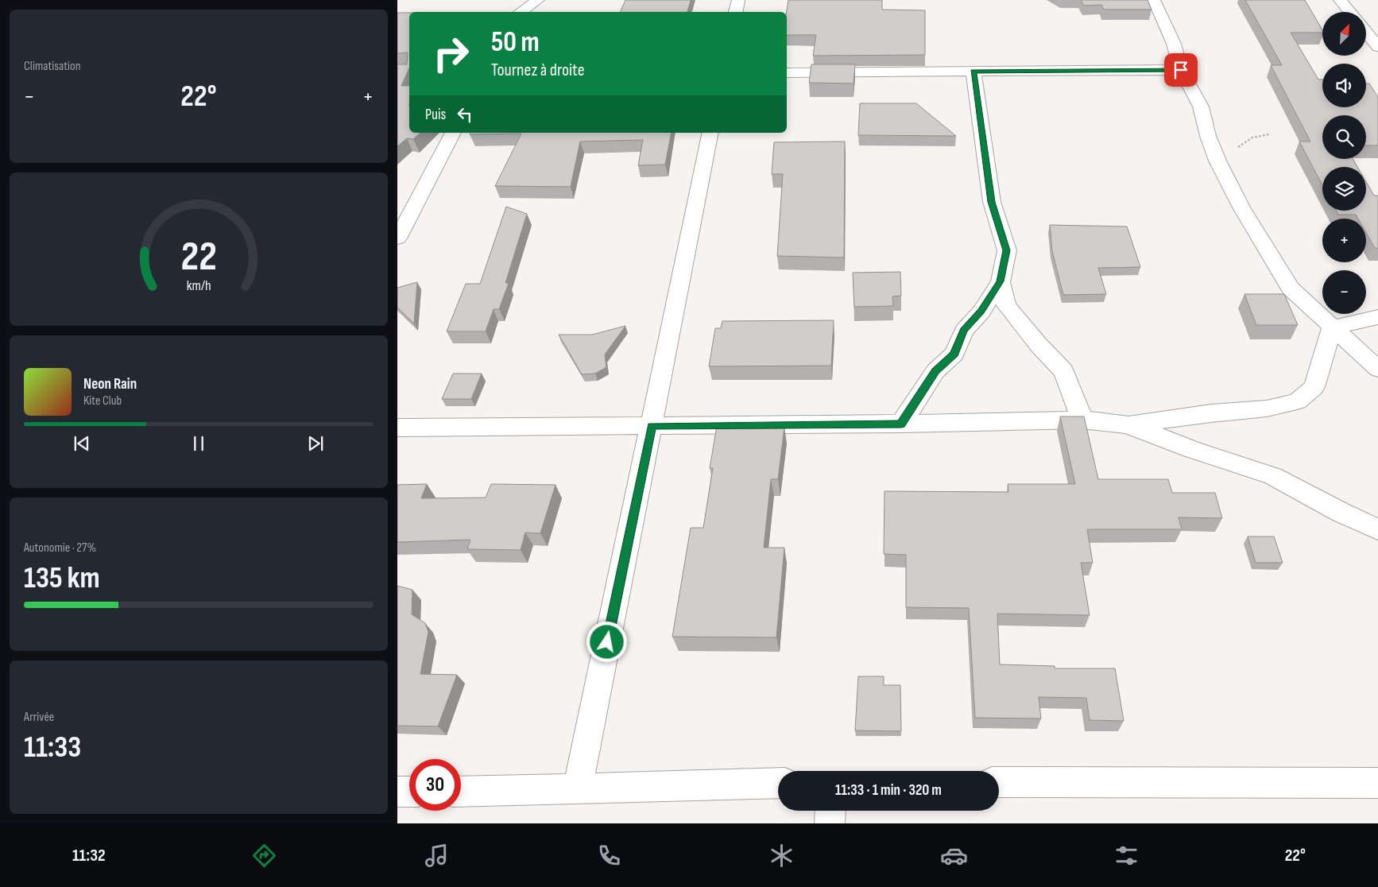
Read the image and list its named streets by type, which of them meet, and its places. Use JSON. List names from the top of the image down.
{
  "north": "top right",
  "page": {
    "tile": [
      "Climatisation",
      ["Autonomie · 27%", "135 km"],
      ["Arrivée", "11:33"]
    ],
    "map_buttons": ["+", "−"],
    "turn": ["50 m", "Tournez à droite"],
    "heat": ["−", "22°", "+"],
    "then": "Puis",
    "song": ["Neon Rain", "Kite Club"],
    "limit": "30",
    "trip": "11:33 · 1 min · 320 m",
    "tabs": ["11:32", "22°"],
    "gauge": ["22", "km/h"]
  }
}
